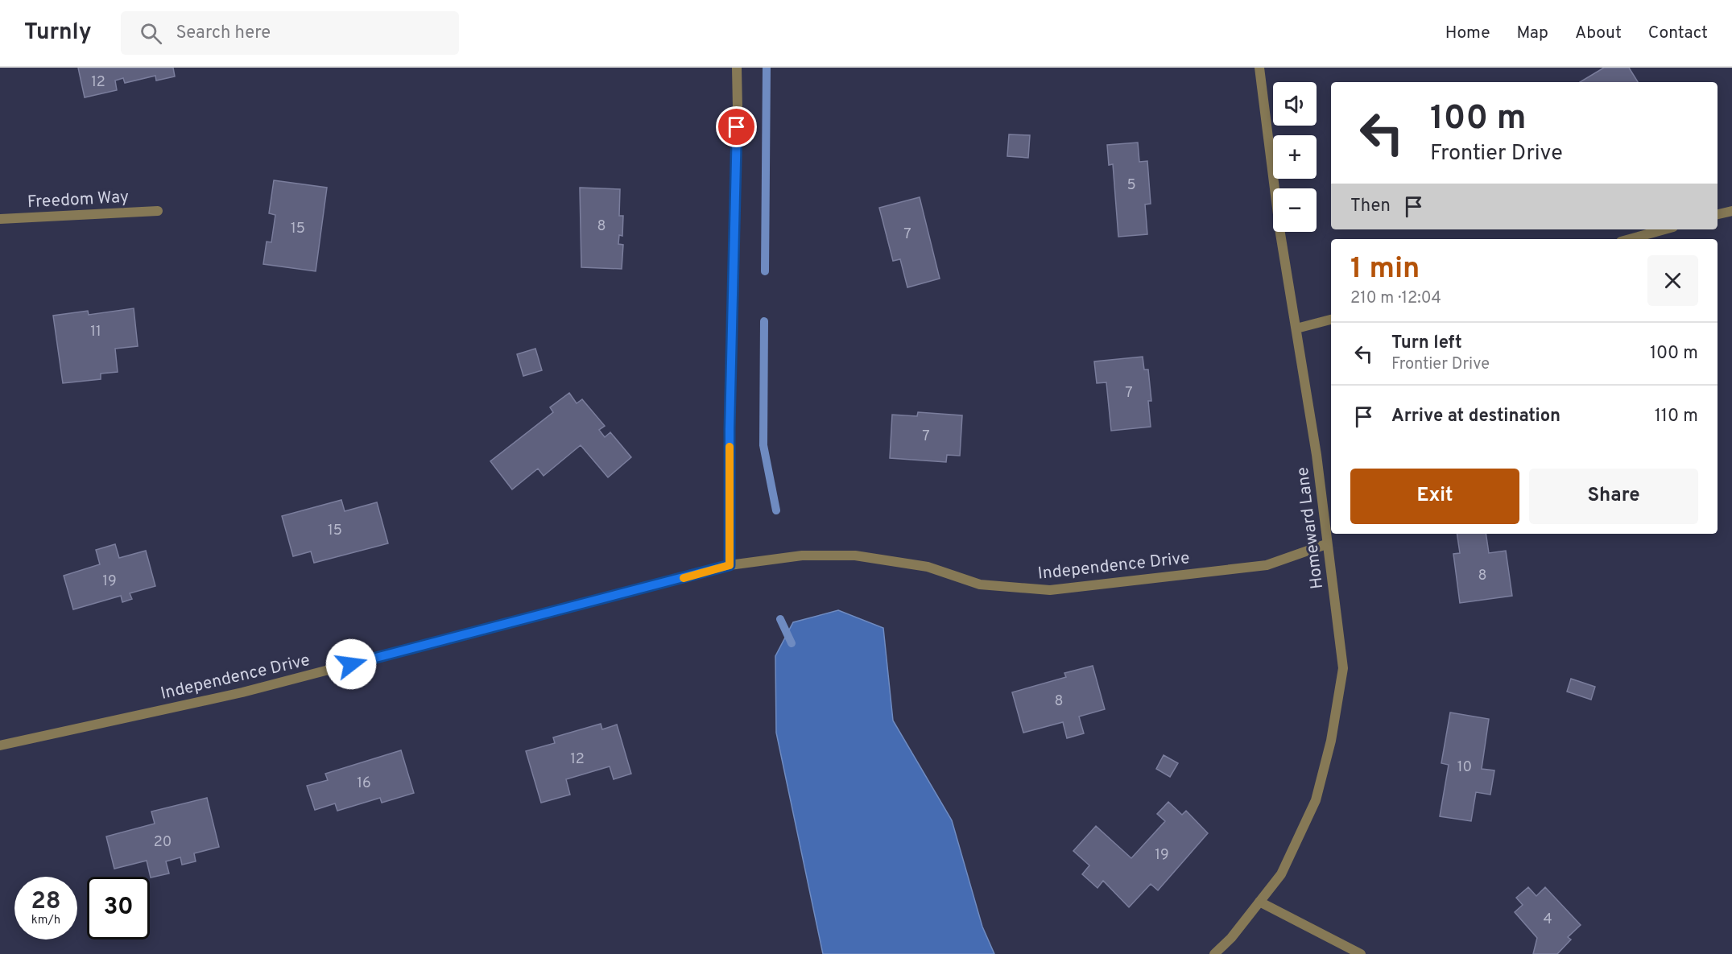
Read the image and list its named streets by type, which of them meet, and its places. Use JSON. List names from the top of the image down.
{
  "streets": {
    "street": ["Freedom Way", "Homeward Lane", "Independence Drive"]
  },
  "crossings": [
    ["Homeward Lane", "Independence Drive"]
  ],
  "house_numbers": [
    "12",
    "5",
    "8",
    "15",
    "7",
    "11",
    "7",
    "7",
    "15",
    "8",
    "19",
    "8",
    "12",
    "10",
    "16",
    "20",
    "19",
    "4"
  ],
  "page": {
    "header": "Turnly",
    "search": "Search here",
    "nav": [
      "Home",
      "Map",
      "About",
      "Contact"
    ],
    "map_buttons": ["+", "−"],
    "turn": ["100 m", "Frontier Drive"],
    "then": "Then",
    "heading": ["1 min", "210 m · 12:04"],
    "list": [
      {
        "name": "Turn left",
        "note": "Frontier Drive",
        "value": "100 m"
      },
      {
        "name": "Arrive at destination",
        "value": "110 m"
      }
    ],
    "buttons": ["Exit", "Share"],
    "speed": "28 km/h",
    "limit": "30"
  }
}
